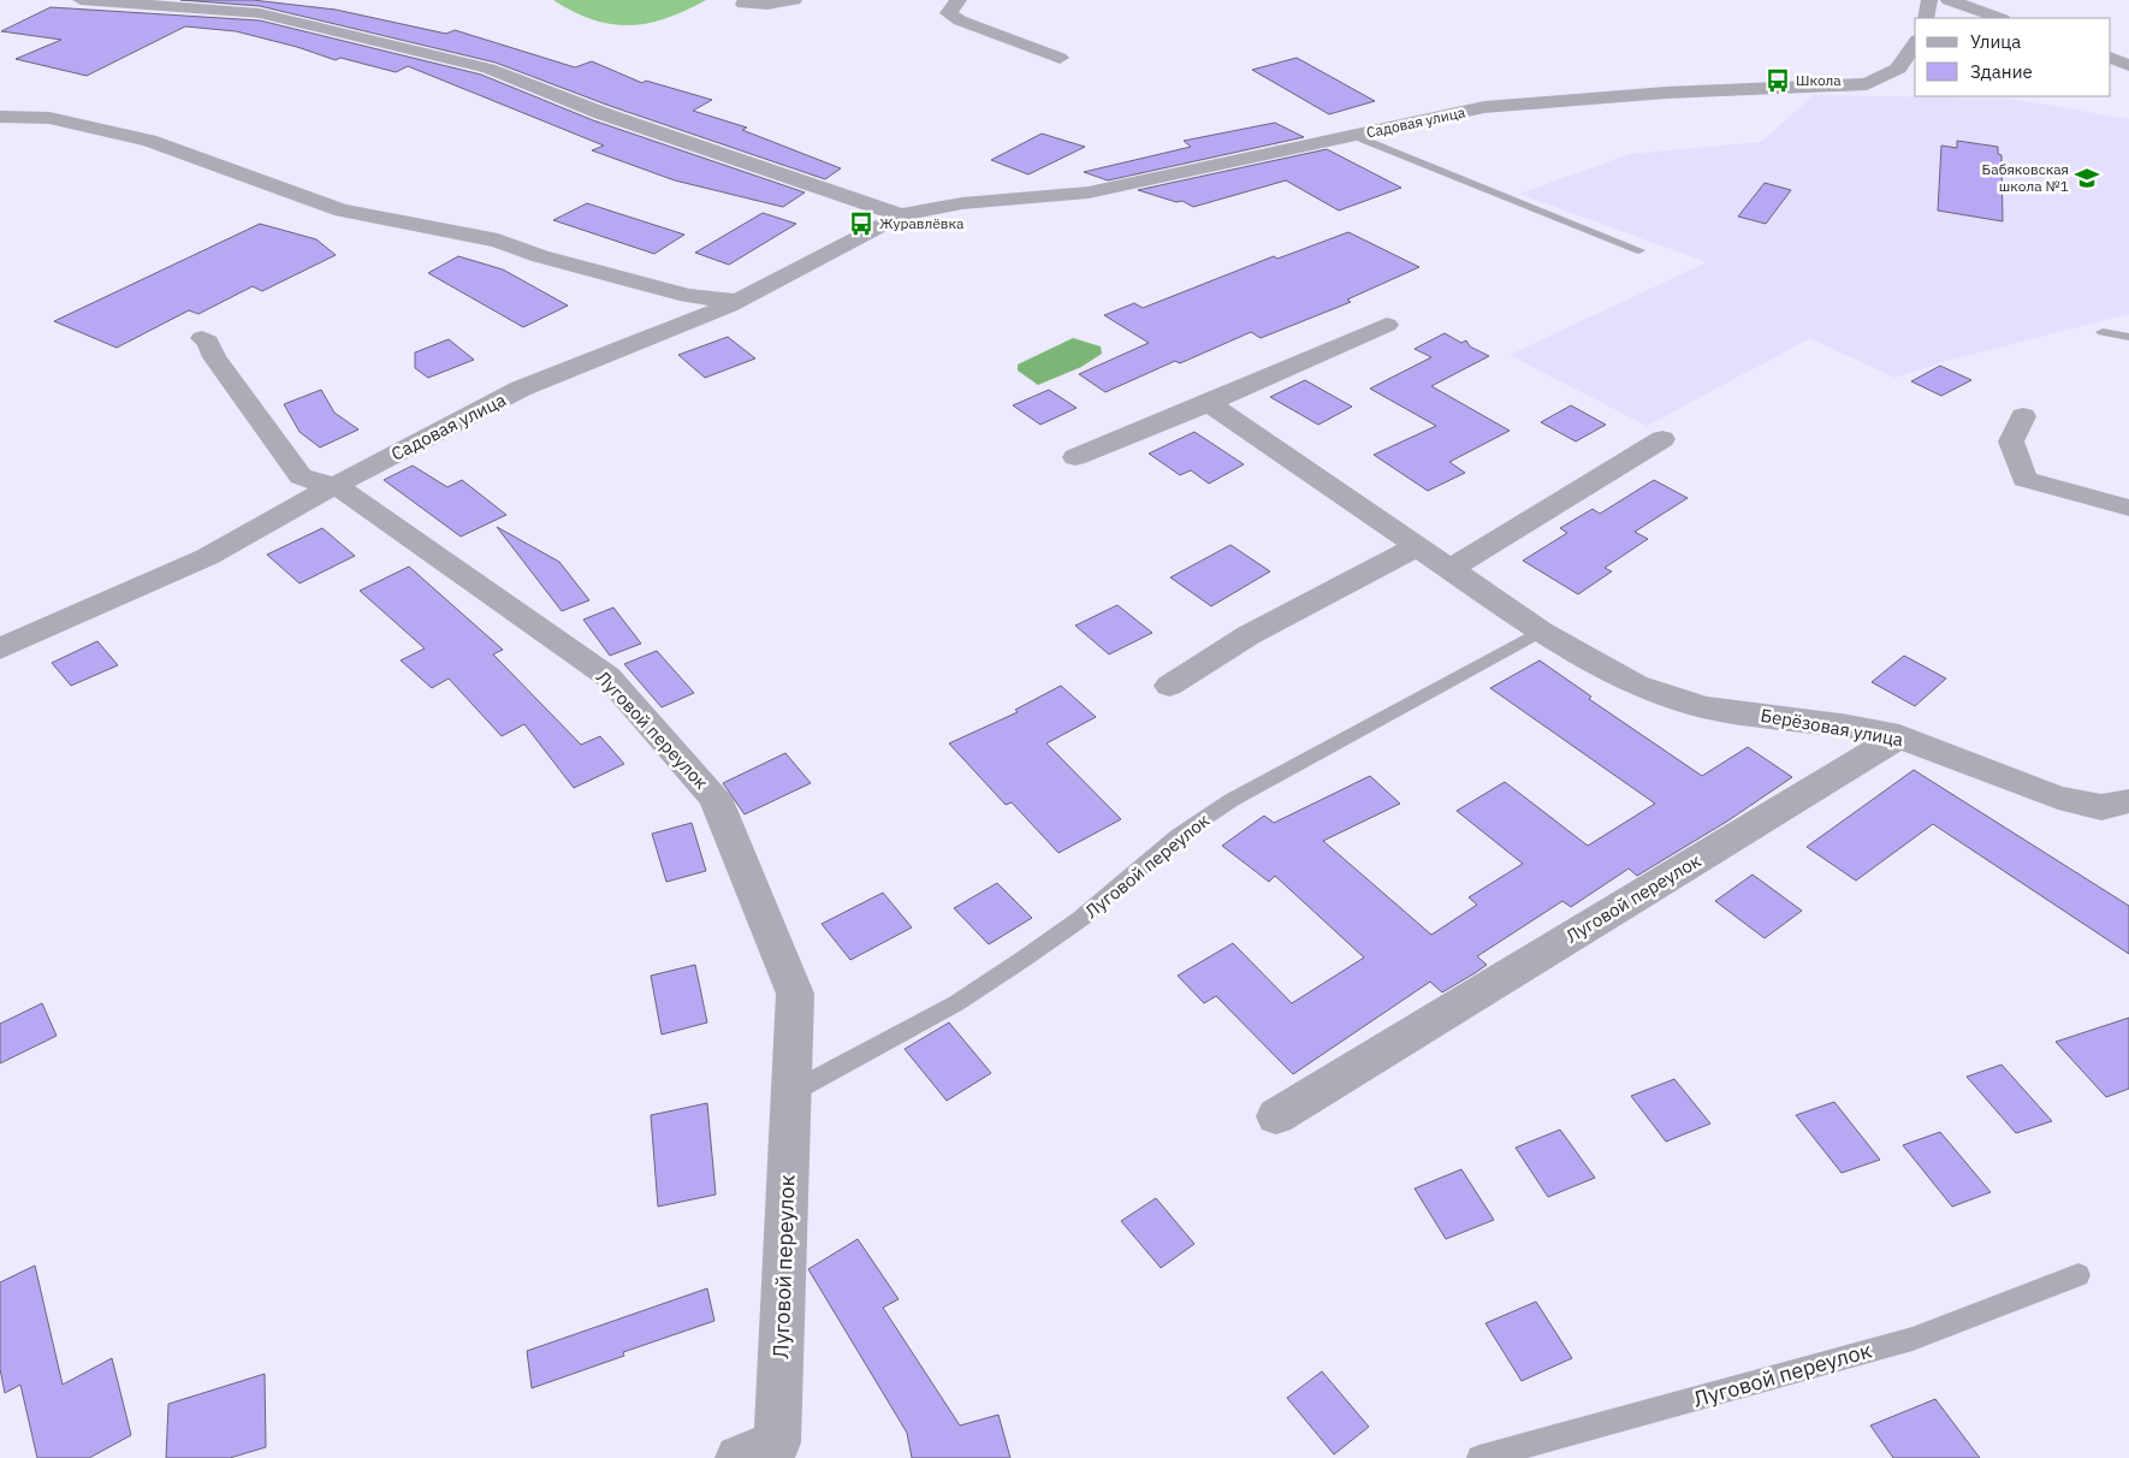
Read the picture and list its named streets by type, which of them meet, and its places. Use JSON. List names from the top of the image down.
{
  "streets": {
    "street": ["Садовая улица", "Берёзовая улица", "Луговой переулок"]
  },
  "crossings": [
    ["Садовая улица", "Луговой переулок"],
    ["Берёзовая улица", "Луговой переулок"]
  ],
  "places": {
    "bus stop": ["Школа", "Журавлёвка"],
    "school or university": ["Бабяковская школа №1"]
  },
  "legend": ["Улица", "Здание"]
}
